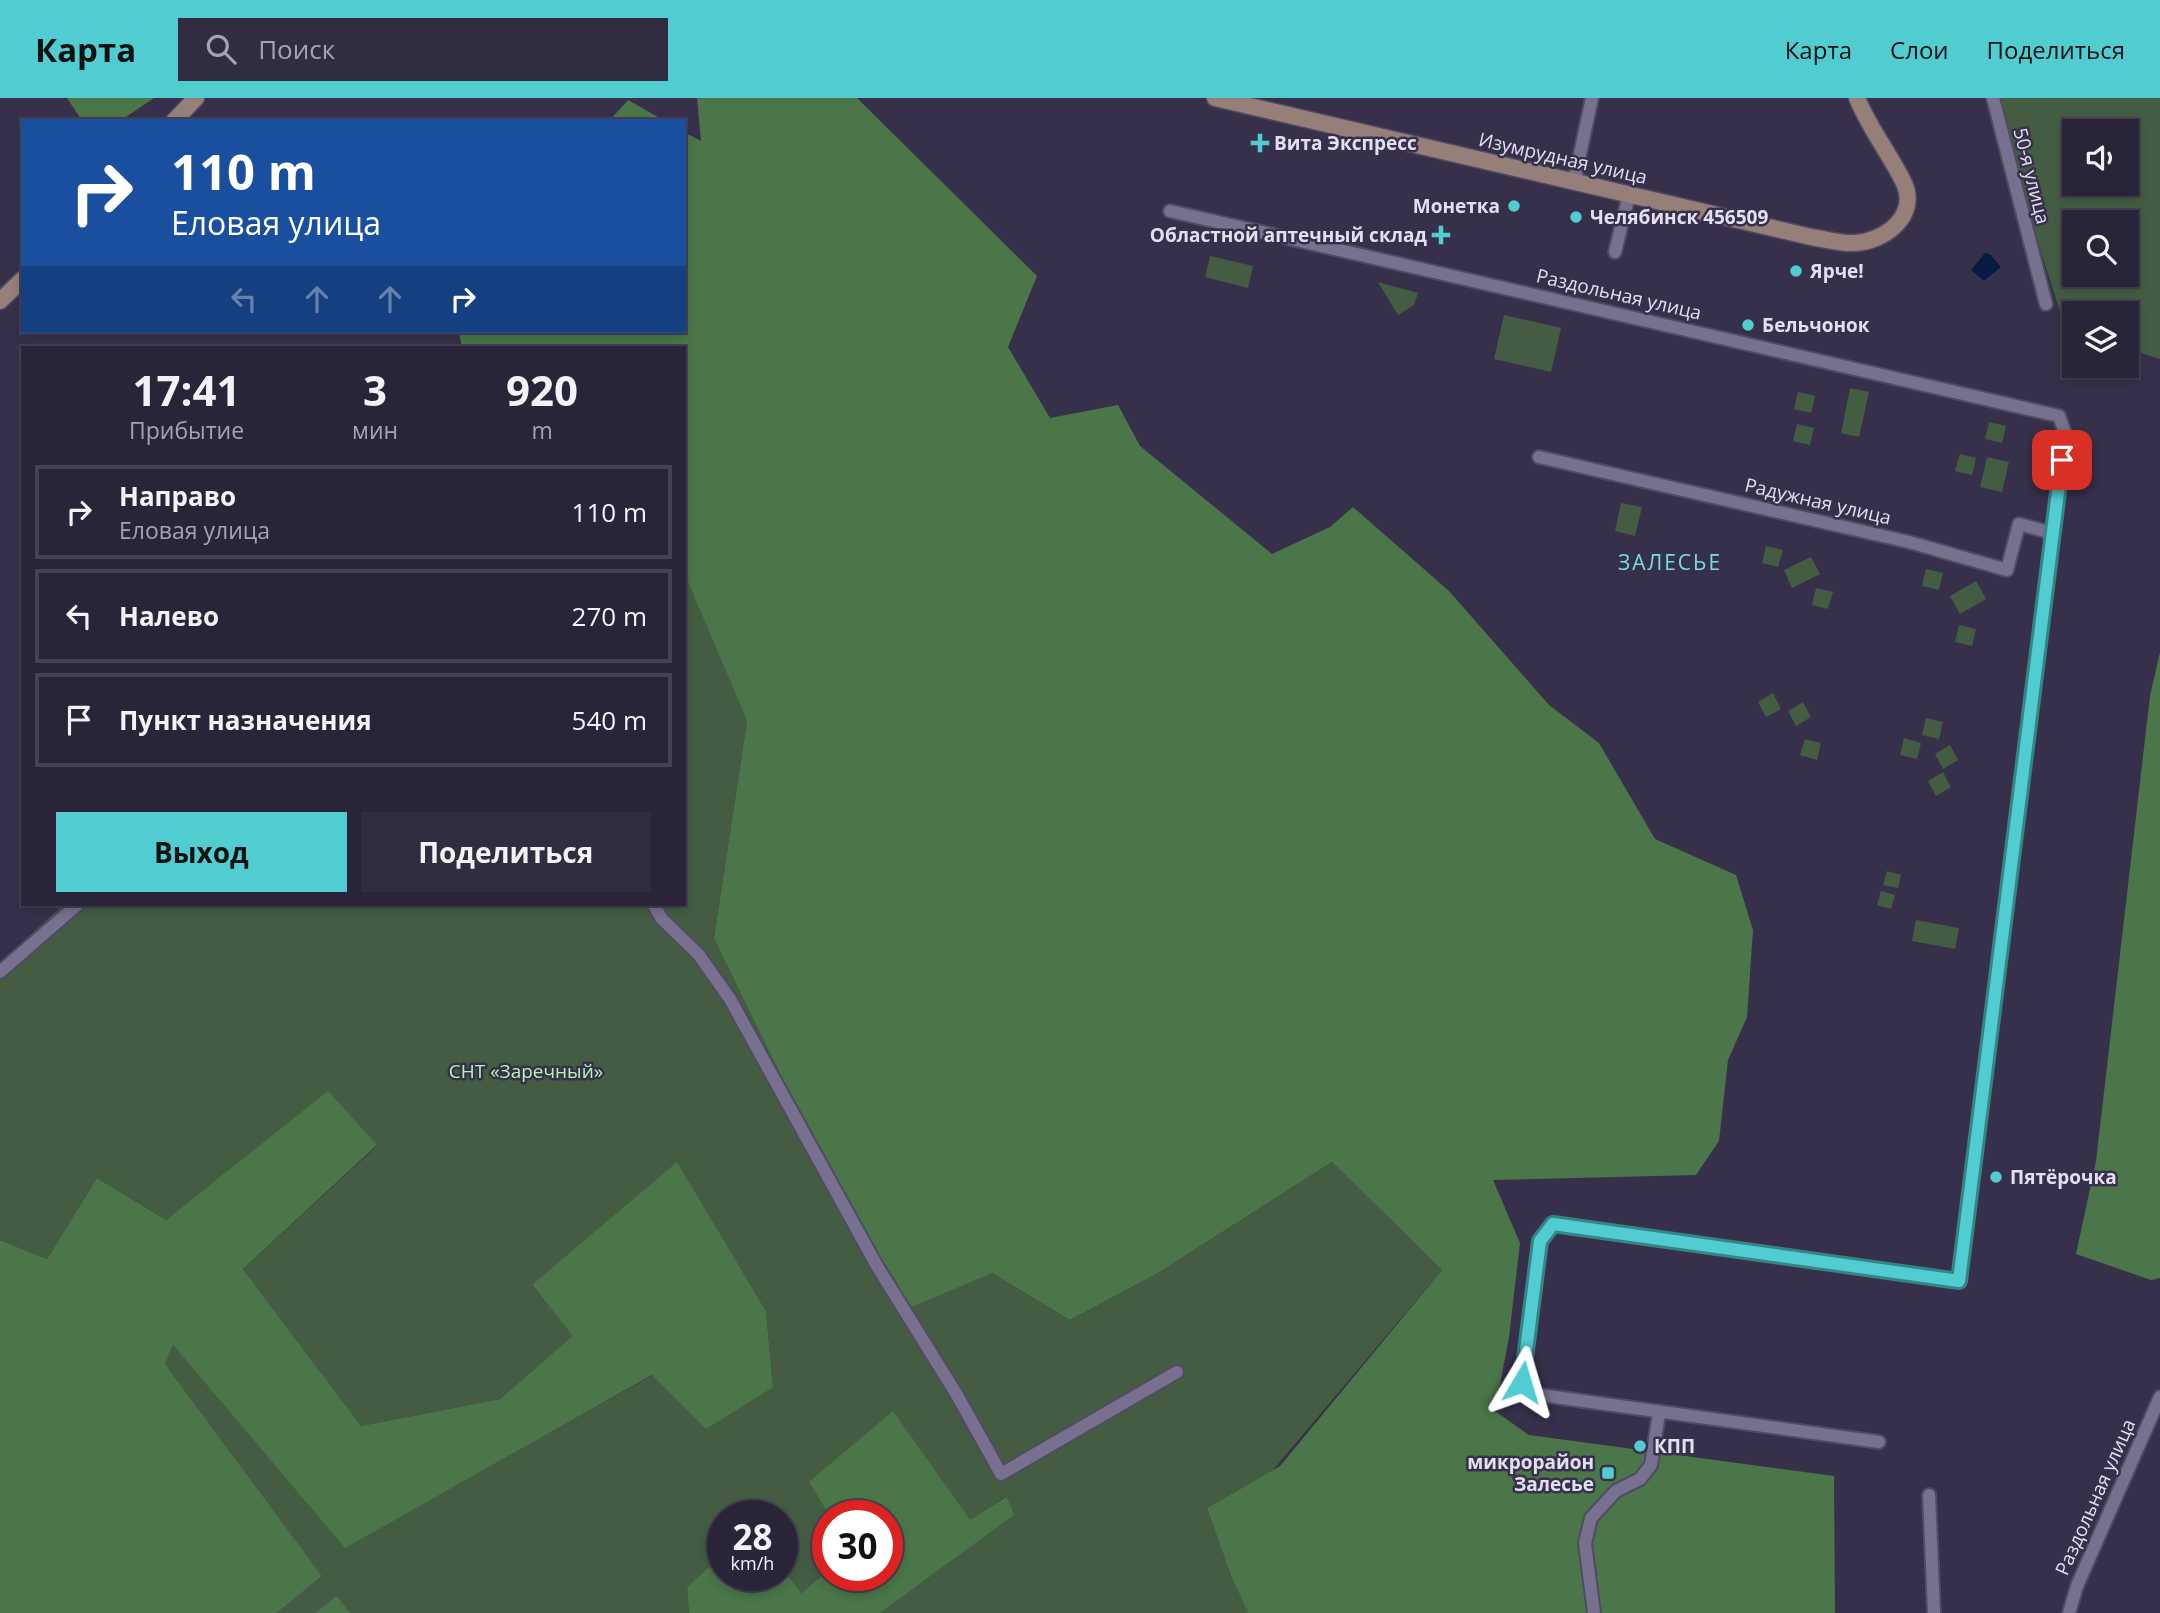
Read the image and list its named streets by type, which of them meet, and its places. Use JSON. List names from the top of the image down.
{
  "streets": {
    "street": [
      "Изумрудная улица",
      "50-я улица",
      "Раздольная улица",
      "Радужная улица"
    ]
  },
  "crossings": [
    ["Раздольная улица", "Радужная улица"]
  ],
  "districts": ["ЗАЛЕСЬЕ"],
  "parks": ["СНТ «Заречный»"],
  "places": {
    "health": ["Вита Экспресс", "Областной аптечный склад"],
    "other": [
      "Монетка",
      "Челябинск 456509",
      "Ярче!",
      "Бельчонок",
      "Пятёрочка",
      "КПП"
    ],
    "transit": ["микрорайон Залесье"]
  },
  "page": {
    "header": "Карта",
    "search": "Поиск",
    "nav": ["Карта", "Слои", "Поделиться"],
    "turn": ["110 m", "Еловая улица"],
    "eta": [
      "17:41",
      "Прибытие",
      "3",
      "мин",
      "920",
      "m"
    ],
    "list": [
      {
        "name": "Направо",
        "note": "Еловая улица",
        "value": "110 m"
      },
      {
        "name": "Налево",
        "value": "270 m"
      },
      {
        "name": "Пункт назначения",
        "value": "540 m"
      }
    ],
    "buttons": ["Выход", "Поделиться"],
    "speed": "28 km/h",
    "limit": "30"
  }
}
